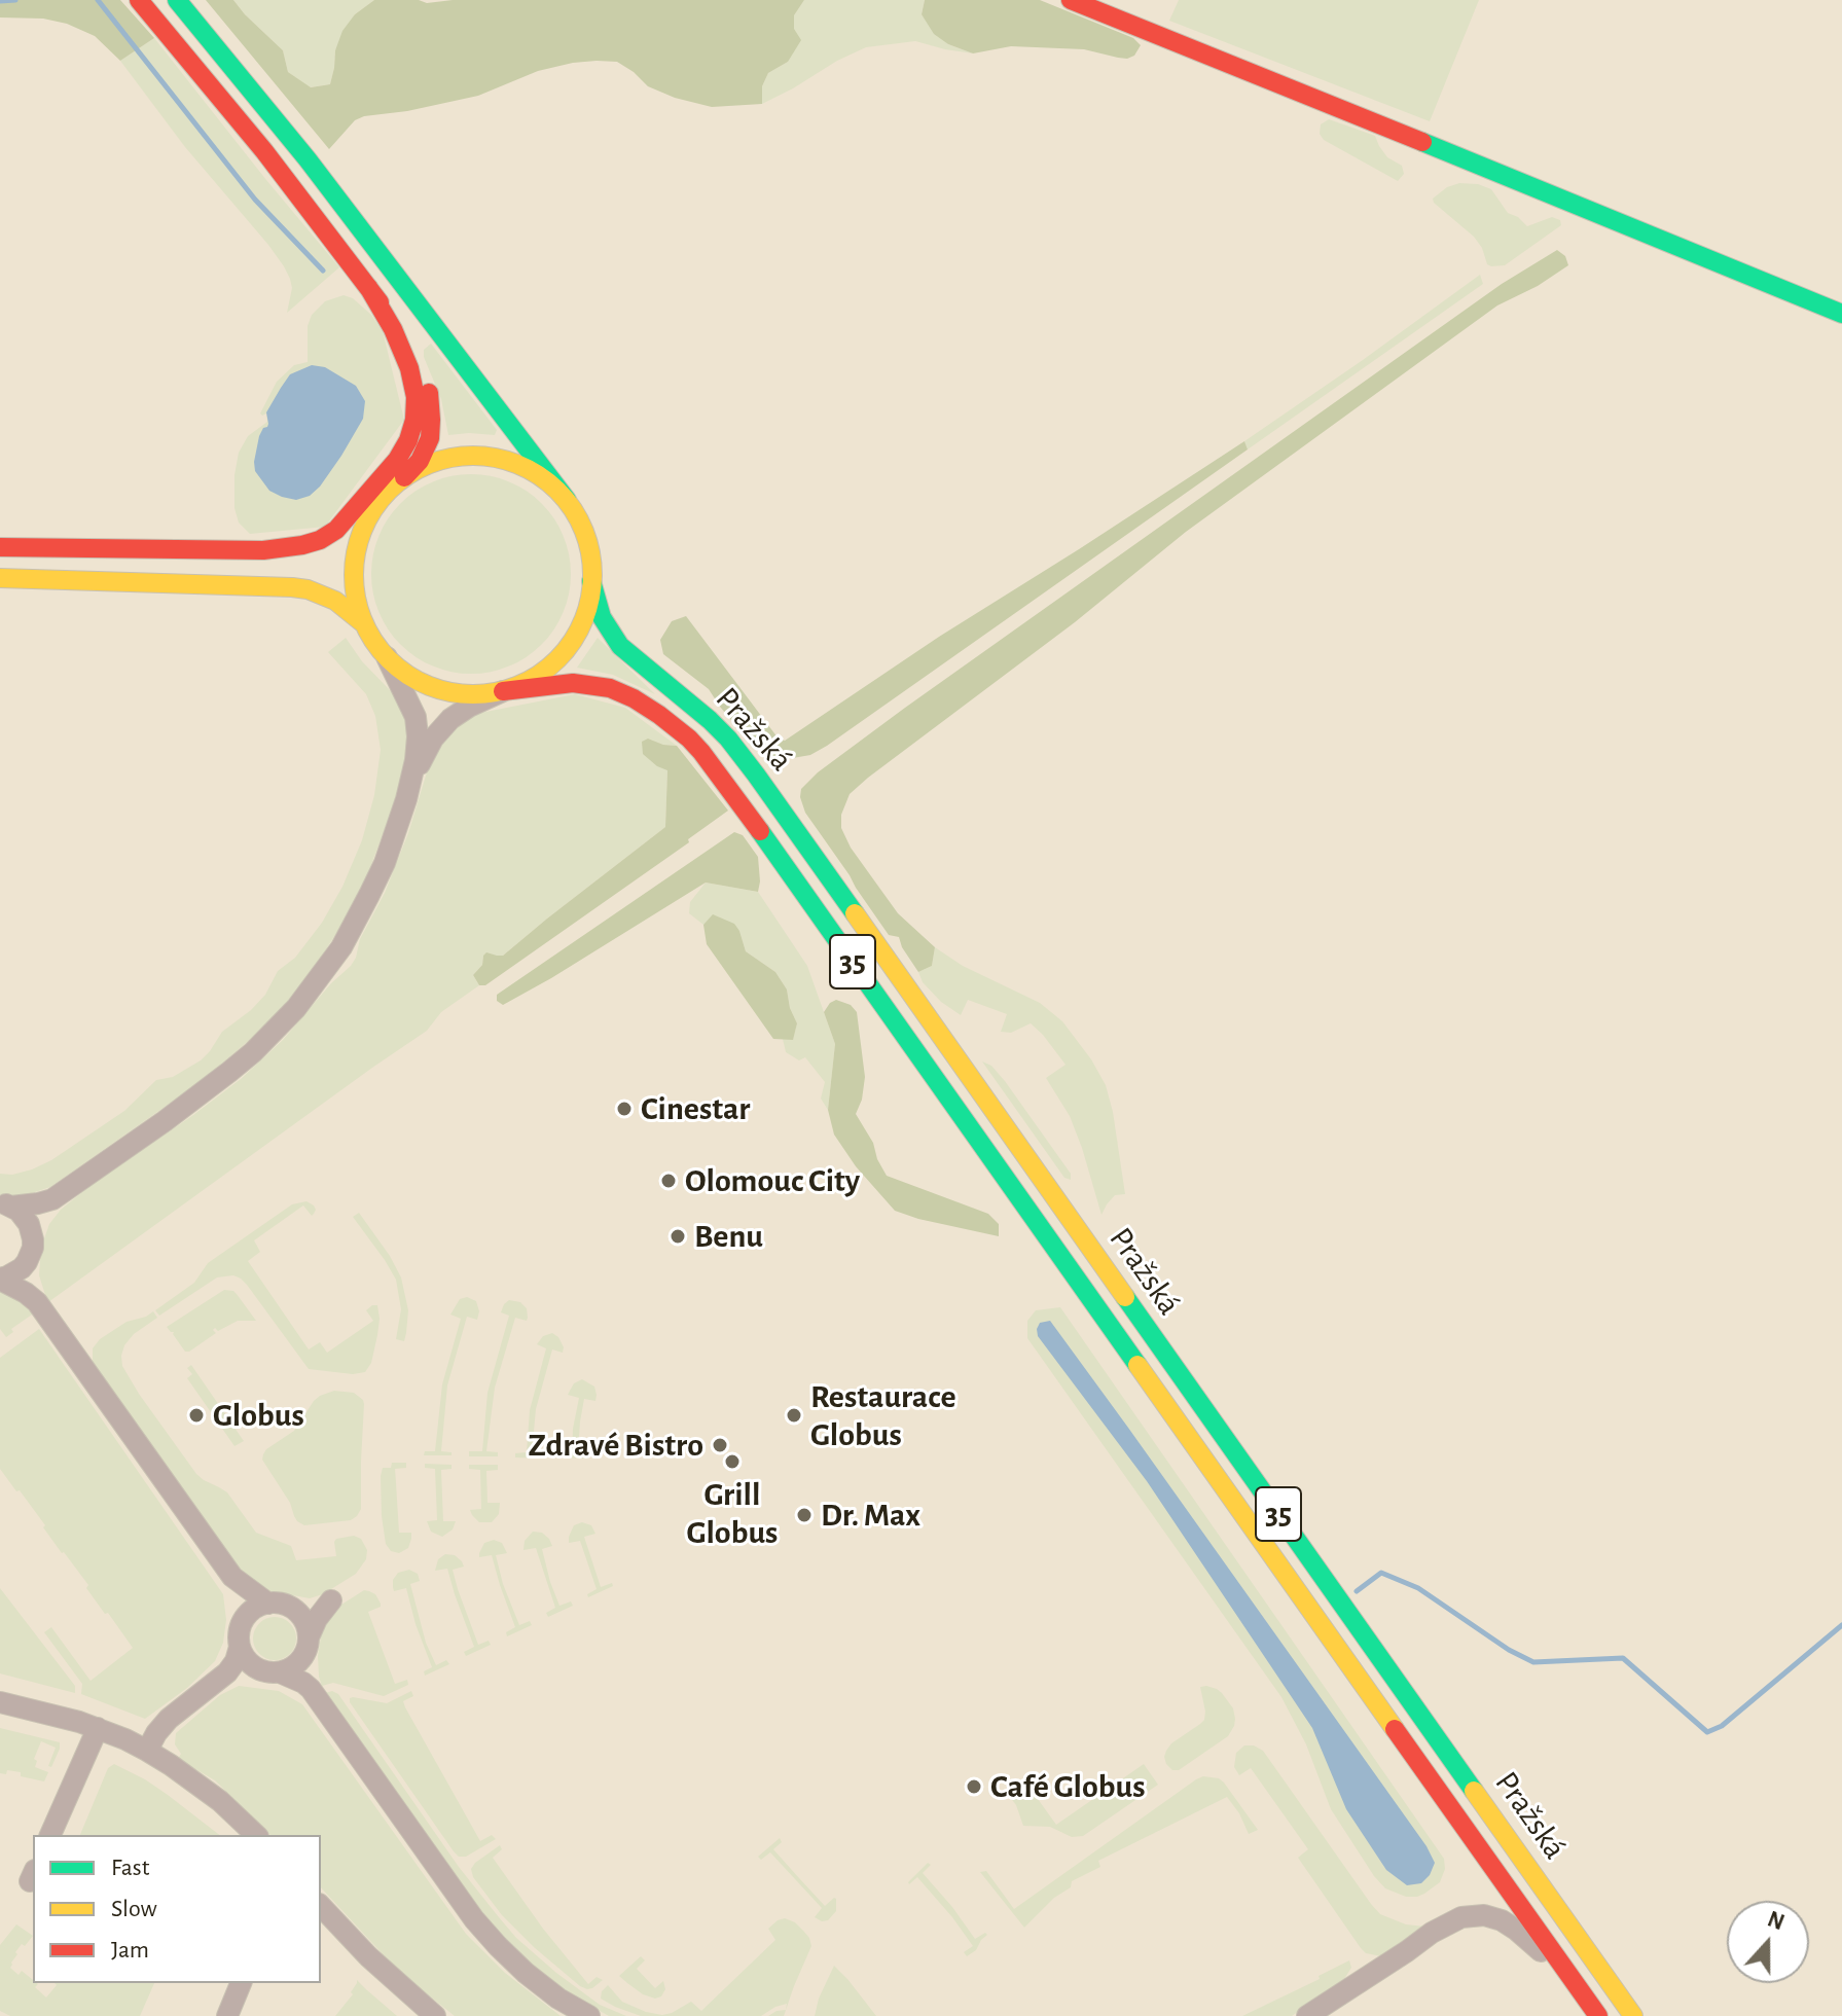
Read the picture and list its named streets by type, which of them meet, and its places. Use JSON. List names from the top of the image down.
{
  "streets": {
    "main road": ["Pražská", "35"]
  },
  "places": [
    "Cinestar",
    "Olomouc City",
    "Benu",
    "Globus",
    "Restaurace Globus",
    "Zdravé Bistro",
    "Grill Globus",
    "Dr. Max",
    "Café Globus"
  ],
  "legend": ["Fast", "Slow", "Jam"],
  "north": "top"
}
